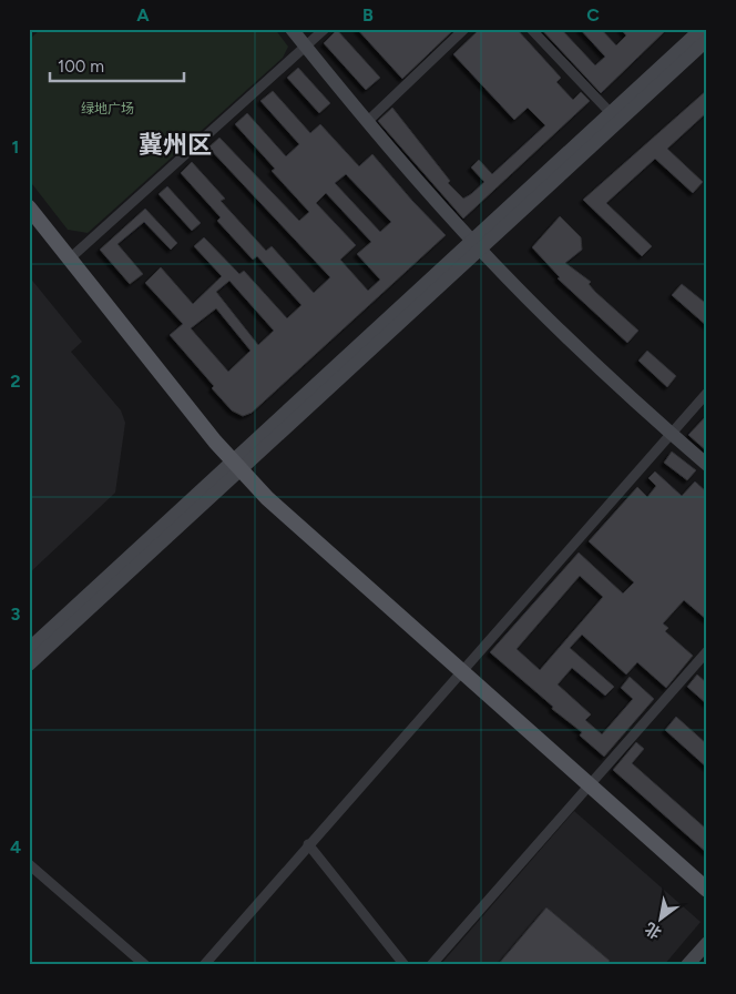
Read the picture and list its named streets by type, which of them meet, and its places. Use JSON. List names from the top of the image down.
{
  "districts": ["冀州区"],
  "parks": ["绿地广场"],
  "scale_bar": "100 m",
  "north": "bottom left",
  "grid": {
    "columns": ["A", "B", "C"],
    "rows": [
      "1",
      "2",
      "3",
      "4"
    ]
  }
}
